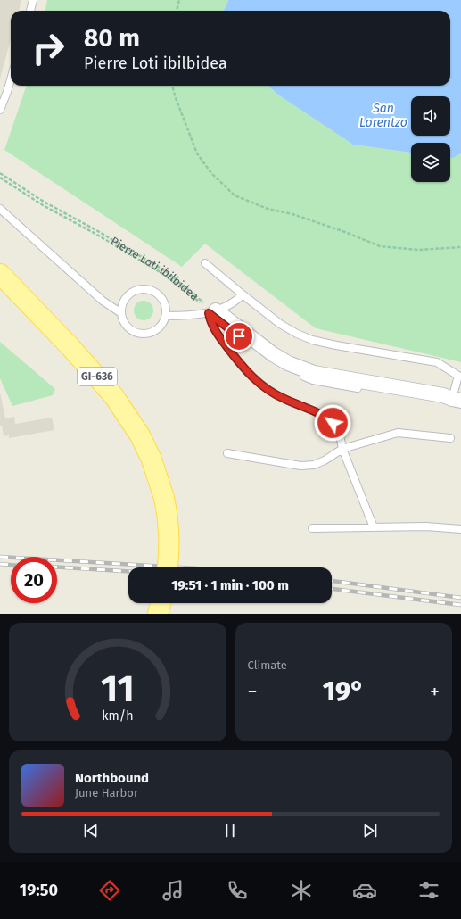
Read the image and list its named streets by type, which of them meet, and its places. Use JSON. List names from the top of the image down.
{
  "streets": {
    "main road": ["GI-636"],
    "path": ["Pierre Loti ibilbidea"]
  },
  "water": ["San Lorentzo"],
  "page": {
    "turn": ["80 m", "Pierre Loti ibilbidea"],
    "limit": "20",
    "trip": "19:51 · 1 min · 100 m",
    "tile": "Climate",
    "heat": ["−", "19°", "+"],
    "song": ["Northbound", "June Harbor"],
    "tabs": "19:50",
    "gauge": ["11", "km/h"]
  }
}
